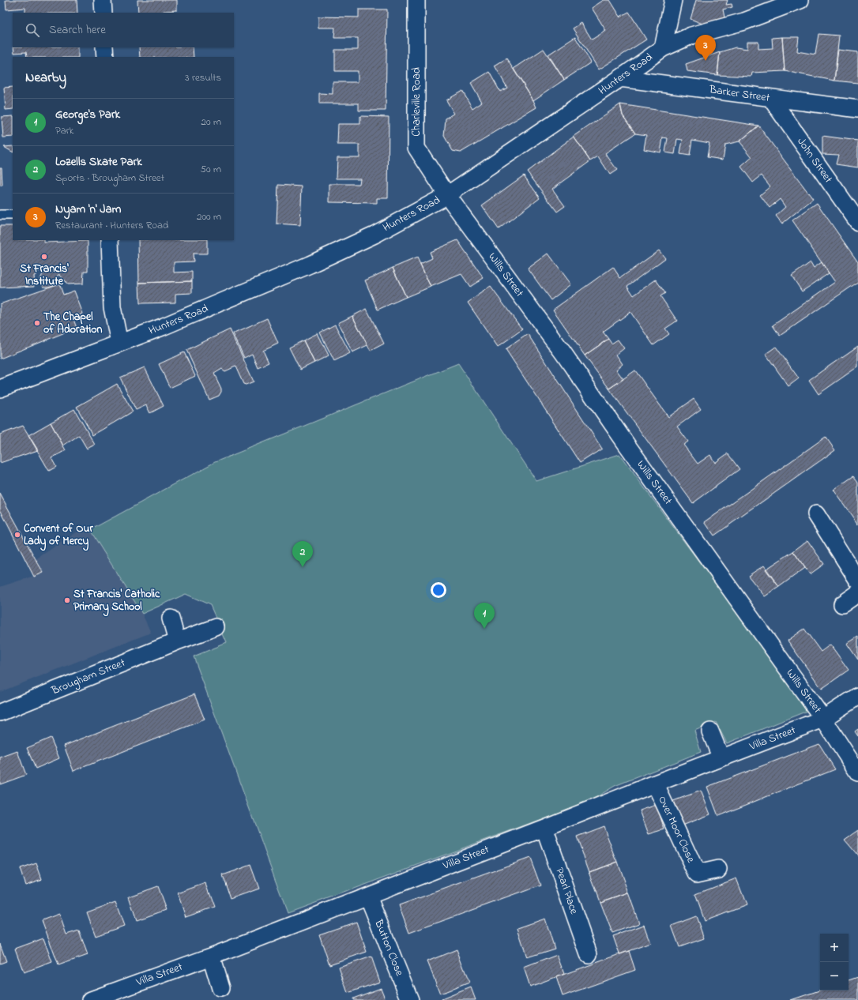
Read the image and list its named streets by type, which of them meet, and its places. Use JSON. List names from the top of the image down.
{
  "streets": {
    "street": [
      "Hunters Road",
      "Barker Street",
      "Charleville Road",
      "John Street",
      "Wills Street",
      "Brougham Street",
      "Villa Street",
      "Over Moor Close",
      "Pearl Place",
      "Button Close"
    ]
  },
  "crossings": [
    ["Hunters Road", "Barker Street"],
    ["Hunters Road", "Charleville Road"],
    ["Hunters Road", "Wills Street"],
    ["Barker Street", "John Street"],
    ["Charleville Road", "Wills Street"],
    ["Wills Street", "Villa Street"],
    ["Villa Street", "Over Moor Close"],
    ["Villa Street", "Pearl Place"],
    ["Villa Street", "Button Close"]
  ],
  "places": [
    "St Francis' Institute",
    "The Chapel of Adoration",
    "Convent of Our Lady of Mercy",
    "St Francis' Catholic Primary School"
  ],
  "page": {
    "search": "Search here",
    "pins": ["3", "2", "1"],
    "heading": ["Nearby", "3 results"],
    "list": [
      {
        "mark": "1",
        "name": "George's Park",
        "note": "Park",
        "value": "20 m"
      },
      {
        "mark": "2",
        "name": "Lozells Skate Park",
        "note": "Sports · Brougham Street",
        "value": "50 m"
      },
      {
        "mark": "3",
        "name": "Nyam 'n' Jam",
        "note": "Restaurant · Hunters Road",
        "value": "200 m"
      }
    ],
    "map_buttons": ["+", "−"]
  }
}
